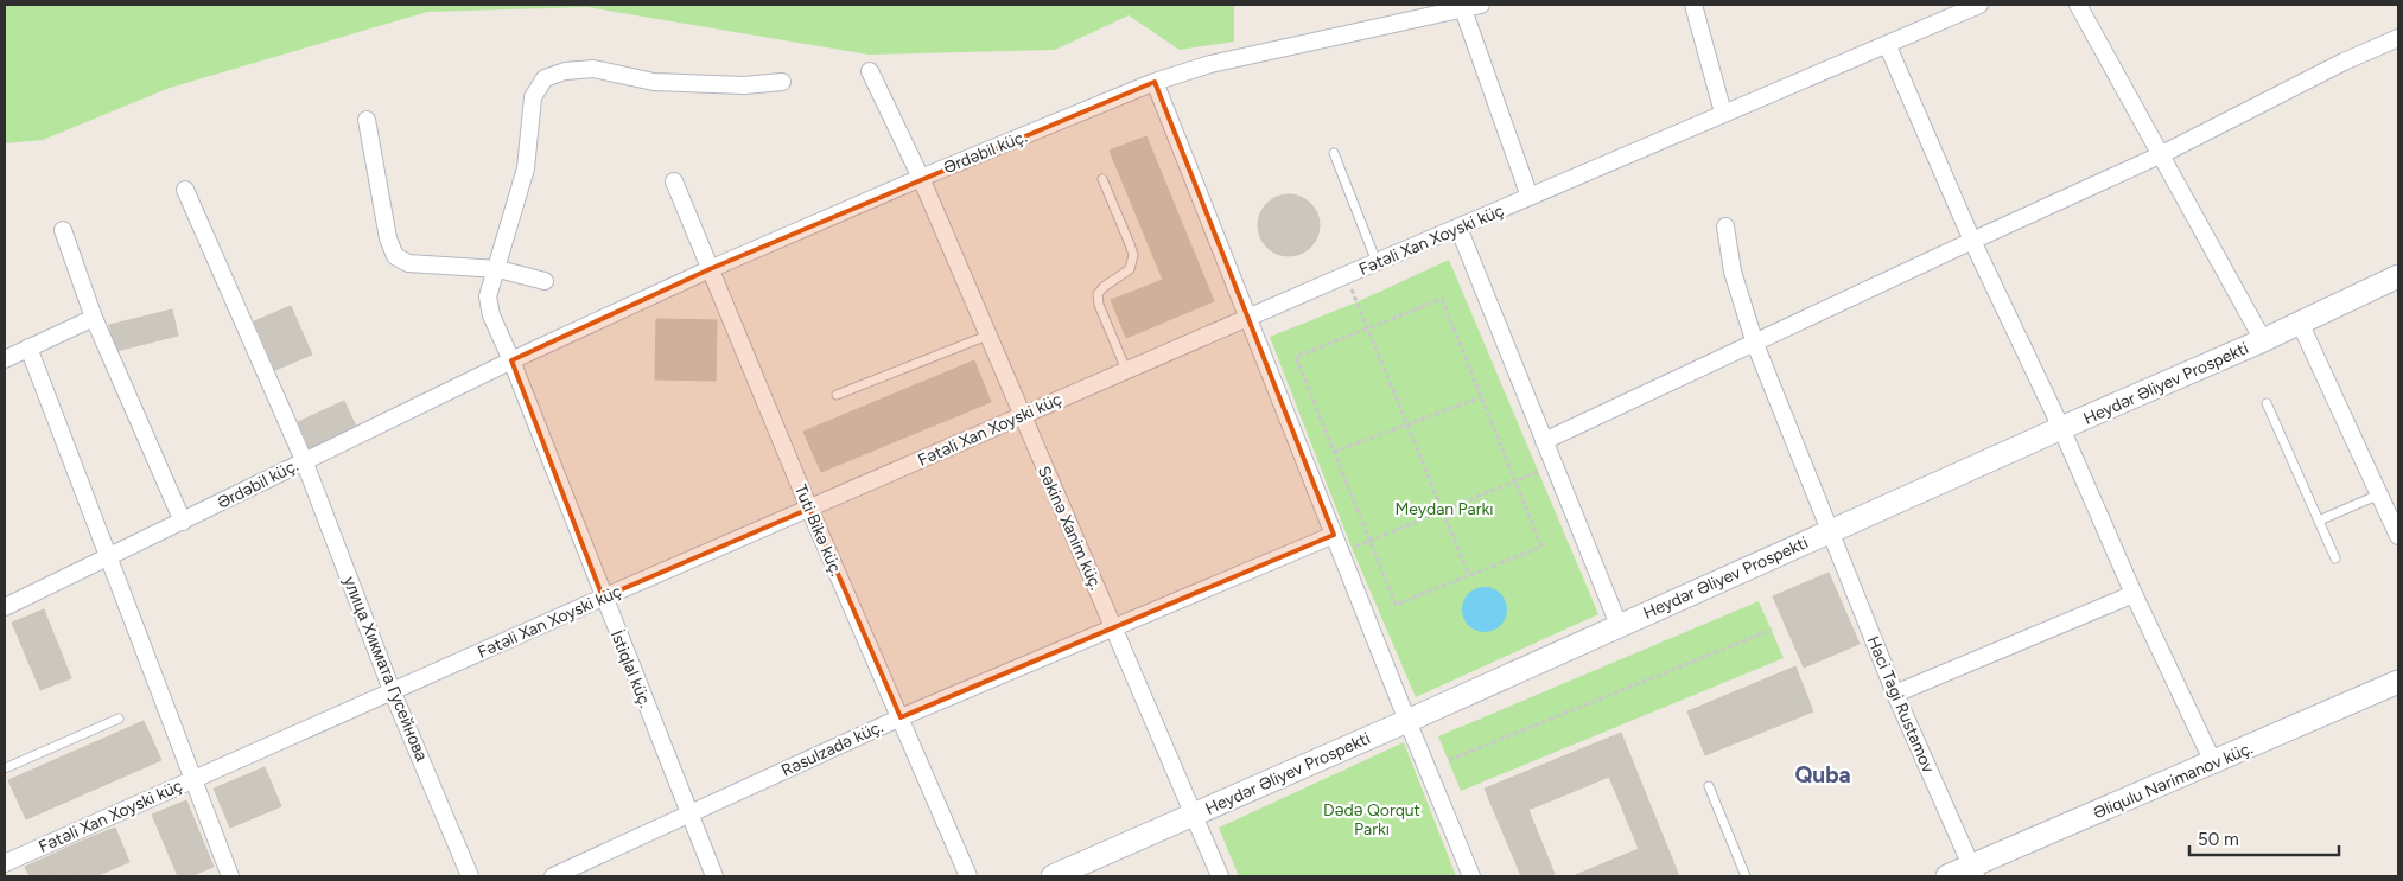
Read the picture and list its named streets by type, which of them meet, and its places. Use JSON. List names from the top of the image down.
{
  "streets": {
    "street": [
      "Ərdəbil küç.",
      "Fətəli Xan Xoyski küç",
      "Heydər Əliyev Prospekti",
      "Səkinə Xanim küç.",
      "Tuti Bikə küç.",
      "улица Хикмата Гусейнова",
      "İstiqlal küç.",
      "Haci Tagi Rustamov",
      "Rəsulzadə küç.",
      "Əliqulu Nərimanov küç."
    ]
  },
  "crossings": [
    ["Ərdəbil küç.", "Səkinə Xanim küç."],
    ["Ərdəbil küç.", "Tuti Bikə küç."],
    ["Ərdəbil küç.", "улица Хикмата Гусейнова"],
    ["Ərdəbil küç.", "İstiqlal küç."],
    ["Fətəli Xan Xoyski küç", "Səkinə Xanim küç."],
    ["Fətəli Xan Xoyski küç", "Tuti Bikə küç."],
    ["Fətəli Xan Xoyski küç", "улица Хикмата Гусейнова"],
    ["Fətəli Xan Xoyski küç", "İstiqlal küç."],
    ["Heydər Əliyev Prospekti", "Səkinə Xanim küç."],
    ["Heydər Əliyev Prospekti", "Haci Tagi Rustamov"],
    ["Səkinə Xanim küç.", "Rəsulzadə küç."],
    ["Tuti Bikə küç.", "Rəsulzadə küç."],
    ["İstiqlal küç.", "Rəsulzadə küç."],
    ["Haci Tagi Rustamov", "Əliqulu Nərimanov küç."]
  ],
  "districts": ["Quba"],
  "parks": ["Meydan Parkı", "Dədə Qorqut Parkı"],
  "scale_bar": "50 m"
}
